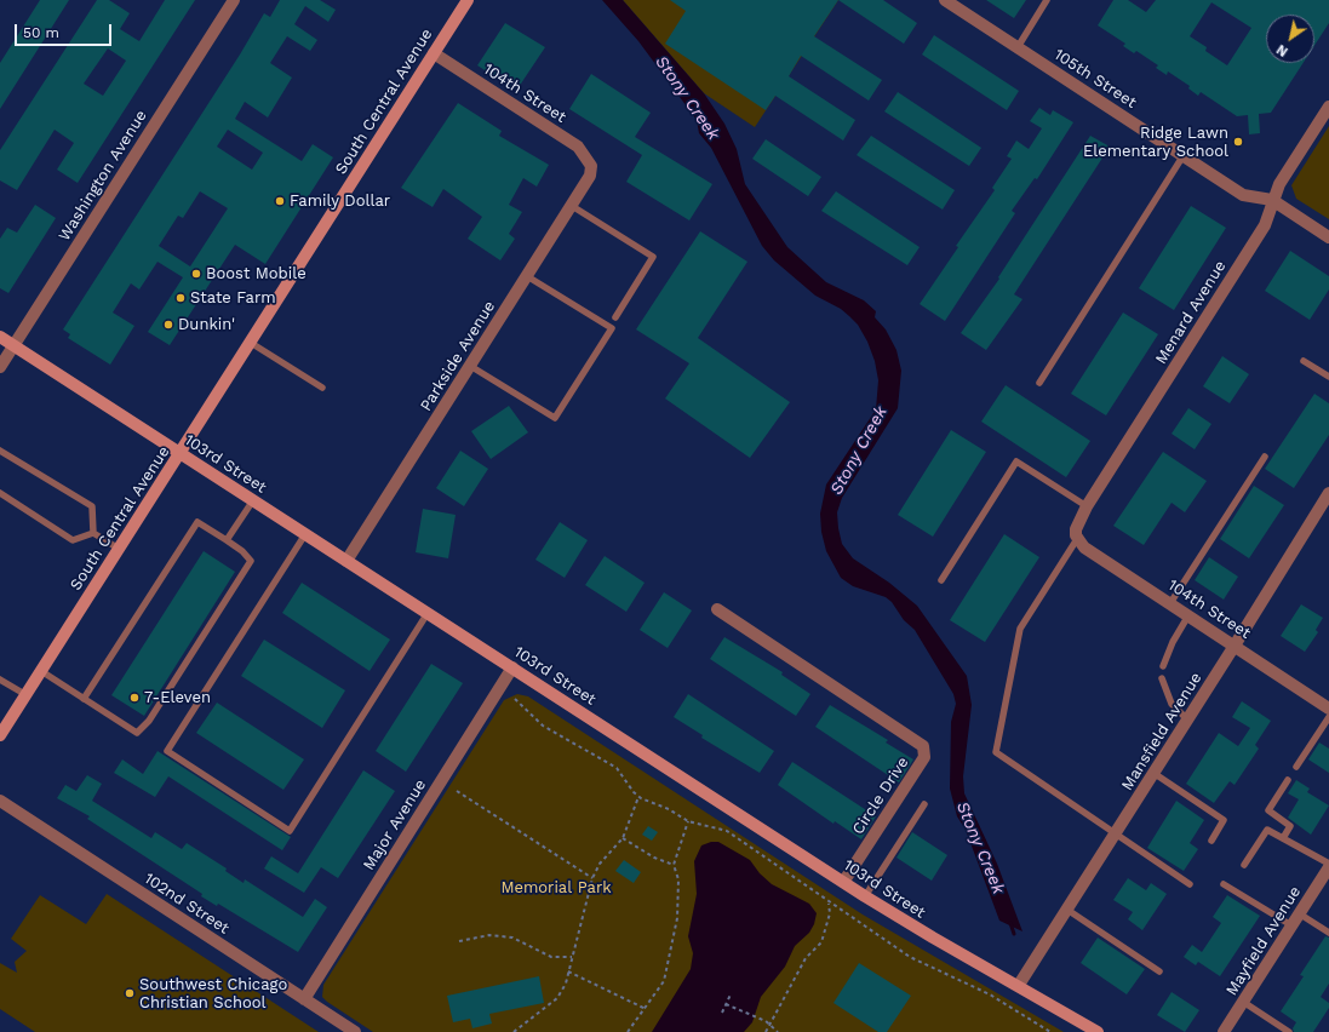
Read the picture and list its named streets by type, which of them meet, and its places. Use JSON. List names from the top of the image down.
{
  "streets": {
    "street": [
      "105th Street",
      "104th Street",
      "South Central Avenue",
      "Washington Avenue",
      "Menard Avenue",
      "Parkside Avenue",
      "103rd Street",
      "Mansfield Avenue",
      "Circle Drive",
      "Major Avenue",
      "102nd Street",
      "Mayfield Avenue"
    ]
  },
  "crossings": [
    ["105th Street", "Menard Avenue"],
    ["104th Street", "South Central Avenue"],
    ["104th Street", "Menard Avenue"],
    ["104th Street", "Parkside Avenue"],
    ["104th Street", "Mansfield Avenue"],
    ["South Central Avenue", "103rd Street"],
    ["Washington Avenue", "103rd Street"],
    ["Parkside Avenue", "103rd Street"],
    ["103rd Street", "Mansfield Avenue"],
    ["103rd Street", "Circle Drive"],
    ["103rd Street", "Major Avenue"],
    ["Major Avenue", "102nd Street"]
  ],
  "water": ["Stony Creek"],
  "parks": ["Memorial Park"],
  "places": [
    "Ridge Lawn Elementary School",
    "Family Dollar",
    "Boost Mobile",
    "State Farm",
    "Dunkin'",
    "7-Eleven",
    "Southwest Chicago Christian School"
  ],
  "scale_bar": "50 m",
  "north": "bottom left"
}
